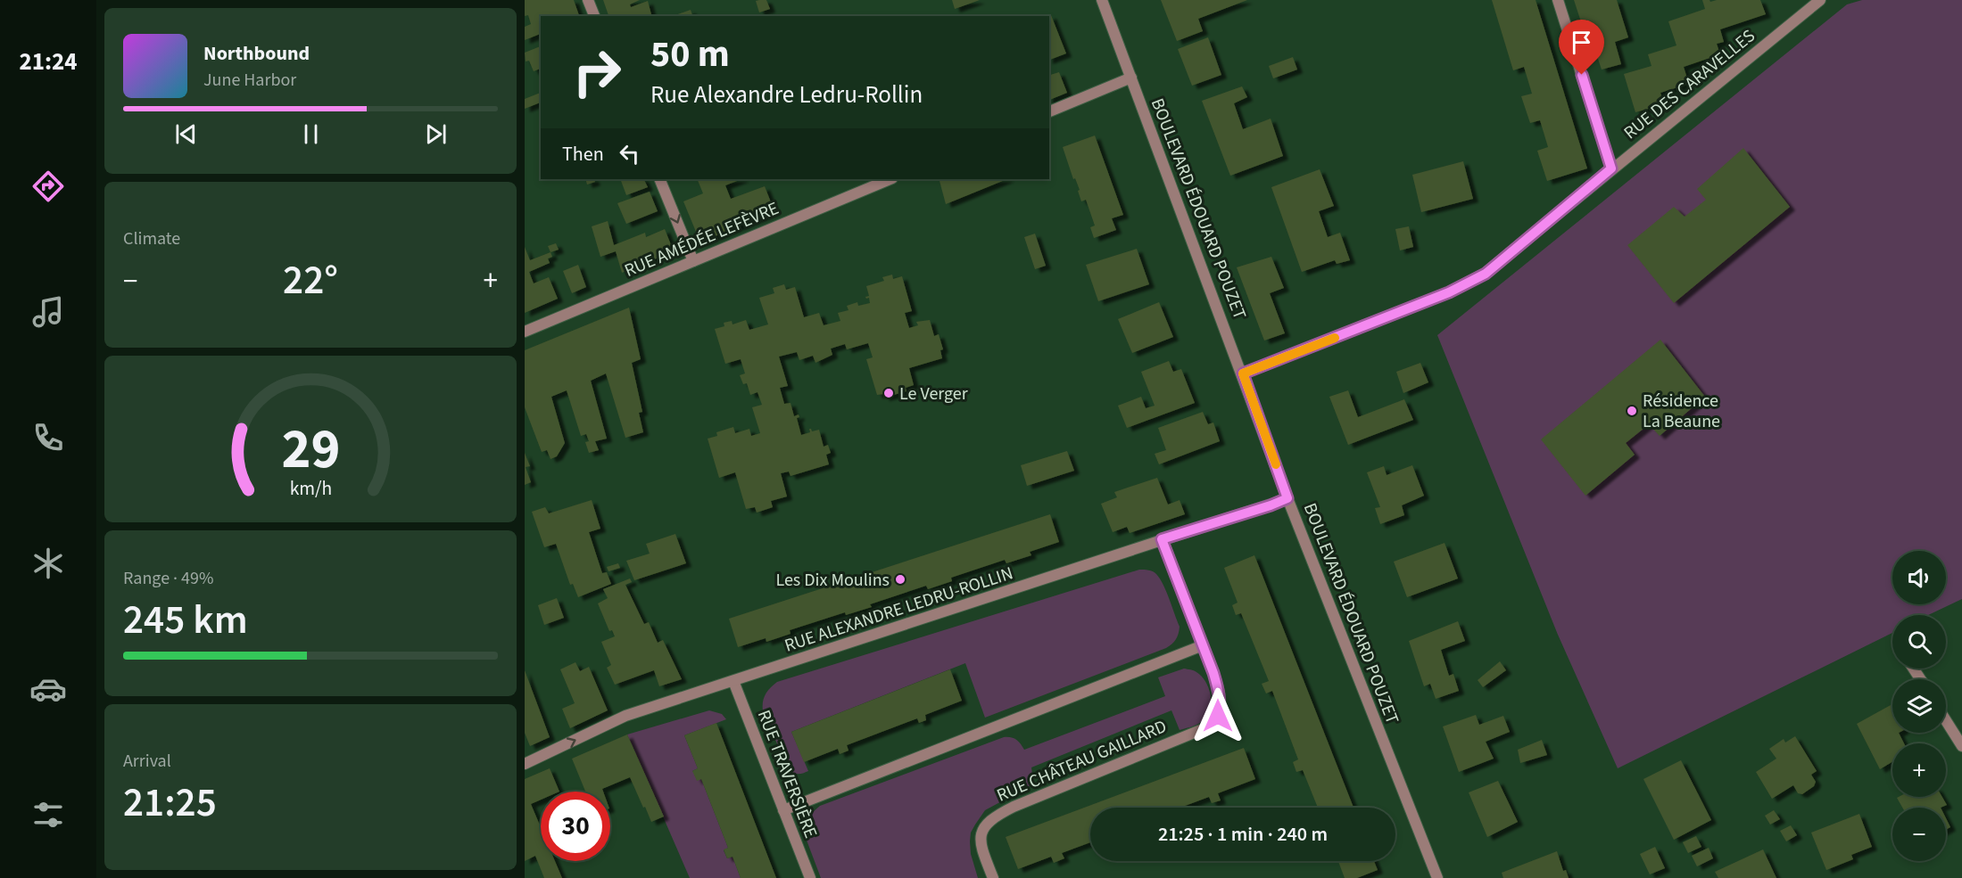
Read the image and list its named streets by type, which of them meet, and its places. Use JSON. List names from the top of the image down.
{
  "streets": {
    "street": [
      "RUE DES CARAVELLES",
      "BOULEVARD ÉDOUARD POUZET",
      "RUE AMÉDÉE LEFÈVRE",
      "RUE ALEXANDRE LEDRU-ROLLIN",
      "RUE CHÂTEAU GAILLARD",
      "RUE TRAVERSIÈRE"
    ]
  },
  "crossings": [
    ["RUE DES CARAVELLES", "BOULEVARD ÉDOUARD POUZET"],
    ["BOULEVARD ÉDOUARD POUZET", "RUE ALEXANDRE LEDRU-ROLLIN"],
    ["RUE ALEXANDRE LEDRU-ROLLIN", "RUE CHÂTEAU GAILLARD"],
    ["RUE ALEXANDRE LEDRU-ROLLIN", "RUE TRAVERSIÈRE"]
  ],
  "places": ["Le Verger", "Résidence La Beaune", "Les Dix Moulins"],
  "page": {
    "tabs": "21:24",
    "turn": ["50 m", "Rue Alexandre Ledru-Rollin"],
    "song": ["Northbound", "June Harbor"],
    "then": "Then",
    "tile": [
      "Climate",
      ["Range · 49%", "245 km"],
      ["Arrival", "21:25"]
    ],
    "heat": ["−", "22°", "+"],
    "map_buttons": ["+", "−"],
    "limit": "30",
    "trip": "21:25 · 1 min · 240 m",
    "gauge": ["29", "km/h"]
  }
}
